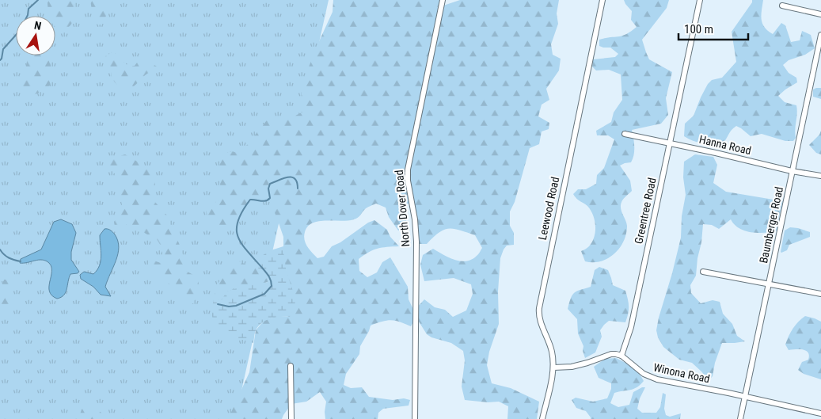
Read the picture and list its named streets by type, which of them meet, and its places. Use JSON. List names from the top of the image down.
{
  "streets": {
    "street": [
      "Hanna Road",
      "North Dover Road",
      "Leewood Road",
      "Greentree Road",
      "Baumberger Road",
      "Winona Road"
    ]
  },
  "crossings": [
    ["Hanna Road", "Greentree Road"],
    ["Hanna Road", "Baumberger Road"],
    ["Greentree Road", "Winona Road"],
    ["Baumberger Road", "Winona Road"]
  ],
  "scale_bar": "100 m",
  "north": "top"
}
